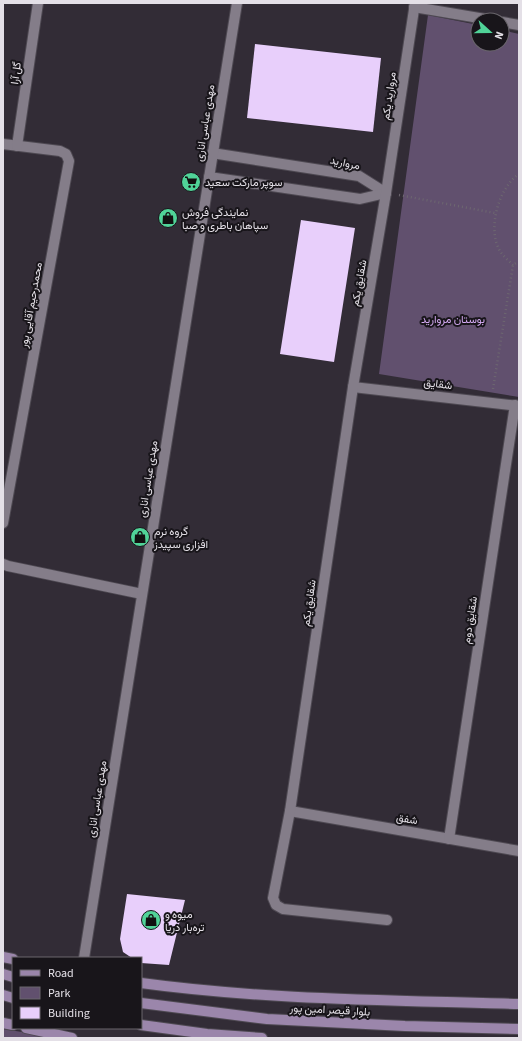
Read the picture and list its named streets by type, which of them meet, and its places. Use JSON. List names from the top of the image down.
{
  "streets": {
    "main road": ["بلوار قیصر امین پور"],
    "street": [
      "گل آرا",
      "مروارید یکم",
      "مهدی عباسی اناری",
      "مروارید",
      "شقایق یکم",
      "محمدرحیم آقایی پور",
      "شقایق",
      "شقایق دوم",
      "شفق"
    ]
  },
  "crossings": [
    ["گل آرا", "محمدرحیم آقایی پور"],
    ["مروارید یکم", "مروارید"],
    ["مروارید یکم", "شقایق یکم"],
    ["مهدی عباسی اناری", "مروارید"],
    ["مروارید", "شقایق یکم"],
    ["شقایق یکم", "شقایق"],
    ["شقایق یکم", "شفق"],
    ["شقایق", "شقایق دوم"],
    ["شقایق دوم", "شفق"]
  ],
  "parks": ["بوستان مروارید"],
  "places": {
    "supermarket": ["سوپر مارکت سعید"],
    "shop": ["نمایندگی فروش سپاهان باطری و صبا", "گروه نرم افزاری سپیدز", "میوه و تره‌بار دریا"]
  },
  "legend": ["Road", "Park", "Building"],
  "north": "right"
}
